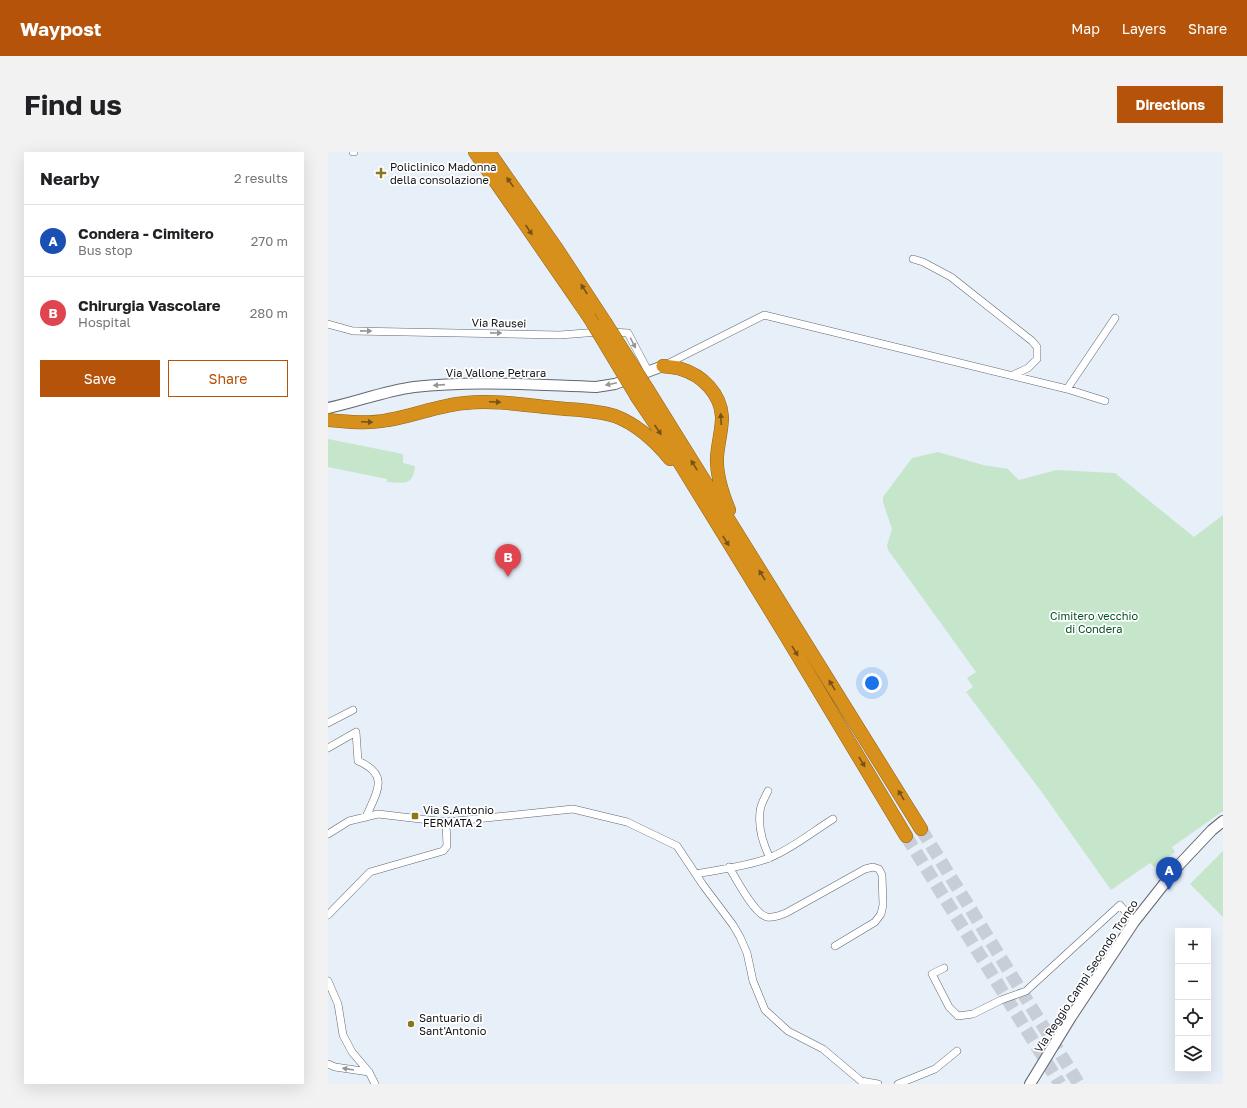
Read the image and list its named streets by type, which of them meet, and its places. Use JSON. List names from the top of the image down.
{
  "streets": {
    "street": ["Via Rausei", "Via Vallone Petrara", "Via Reggio Campi Secondo Tronco"]
  },
  "crossings": [
    ["Via Rausei", "Via Vallone Petrara"]
  ],
  "one_way": ["Via Rausei", "Via Vallone Petrara"],
  "parks": ["Cimitero vecchio di Condera"],
  "places": {
    "health": ["Policlinico Madonna della consolazione"],
    "transit": ["Via S.Antonio FERMATA 2"],
    "other": ["Santuario di Sant'Antonio"]
  },
  "page": {
    "header": "Waypost",
    "nav": ["Map", "Layers", "Share"],
    "buttons": [
      "Directions",
      ["Save", "Share"]
    ],
    "title": "Find us",
    "heading": ["Nearby", "2 results"],
    "list": [
      {
        "mark": "A",
        "name": "Condera - Cimitero",
        "note": "Bus stop",
        "value": "270 m"
      },
      {
        "mark": "B",
        "name": "Chirurgia Vascolare",
        "note": "Hospital",
        "value": "280 m"
      }
    ],
    "pins": ["B", "A"],
    "map_buttons": ["+", "−"]
  }
}
